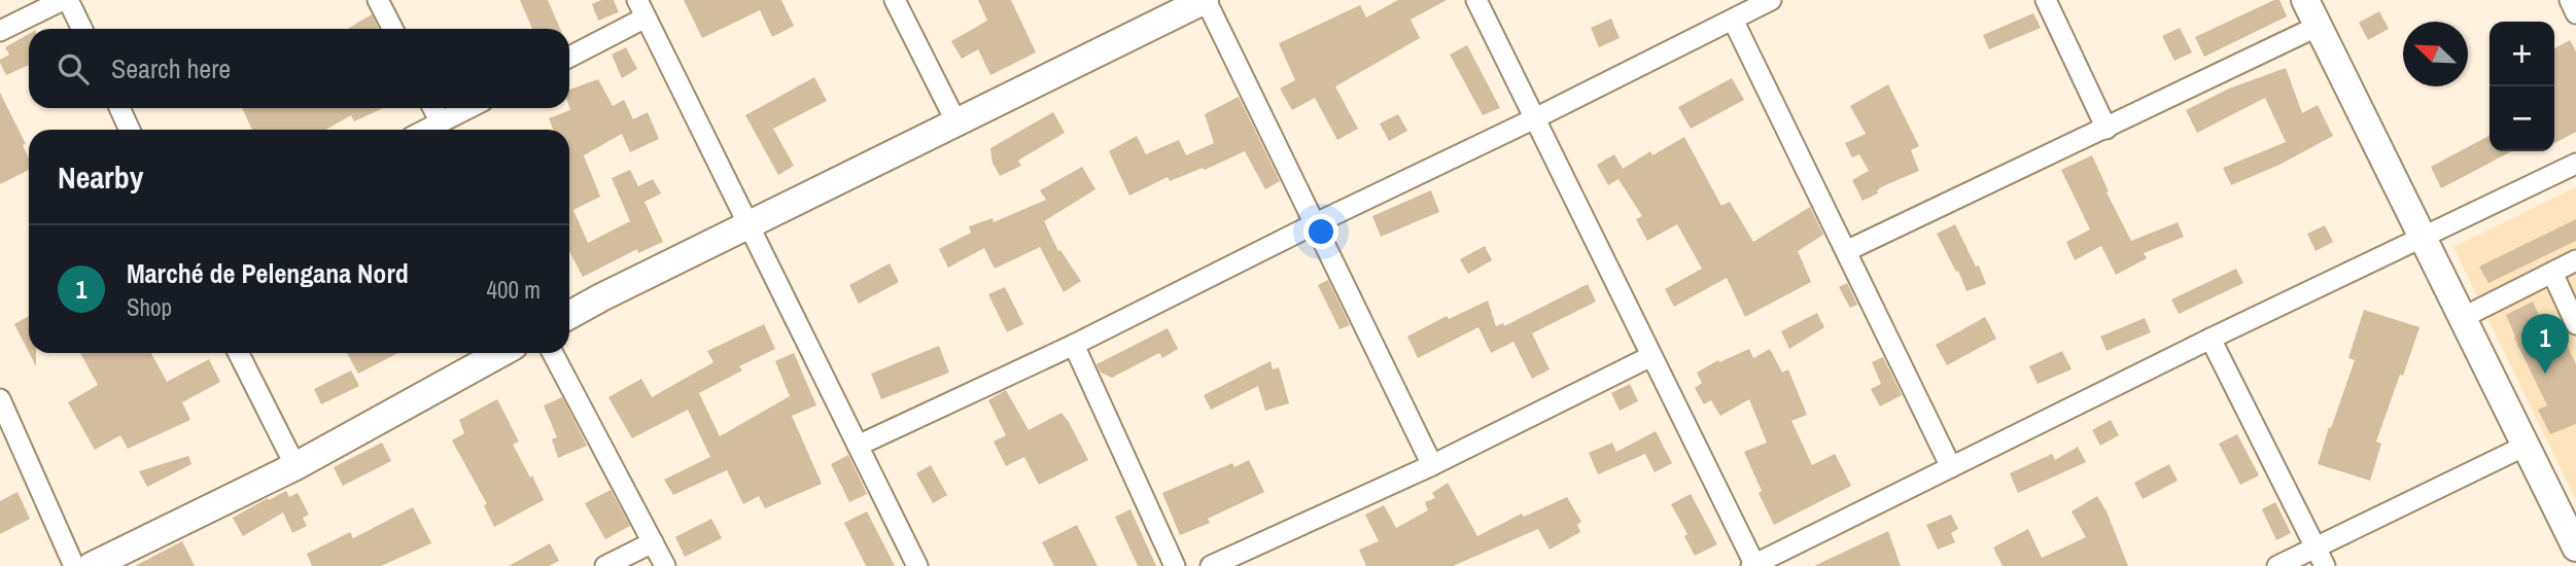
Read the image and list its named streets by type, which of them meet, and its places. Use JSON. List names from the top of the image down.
{
  "north": "top left",
  "page": {
    "map_buttons": ["+", "−"],
    "search": "Search here",
    "heading": "Nearby",
    "list": [
      {
        "mark": "1",
        "name": "Marché de Pelengana Nord",
        "note": "Shop",
        "value": "400 m"
      }
    ],
    "pins": "1"
  }
}
